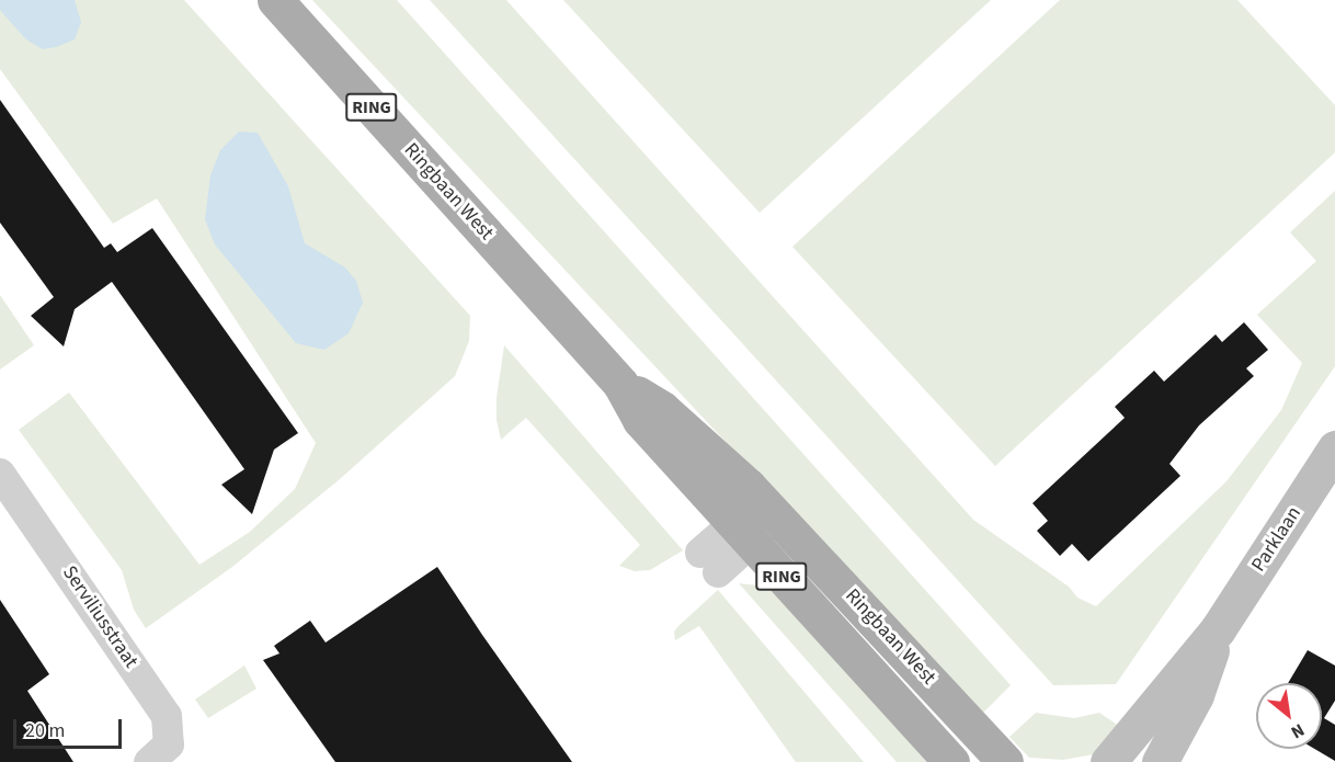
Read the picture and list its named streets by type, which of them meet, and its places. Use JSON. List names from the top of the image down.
{
  "streets": {
    "main road": ["RING", "Ringbaan West"],
    "street": ["Parklaan", "Serviliusstraat"]
  },
  "scale_bar": "20 m",
  "north": "bottom right"
}
